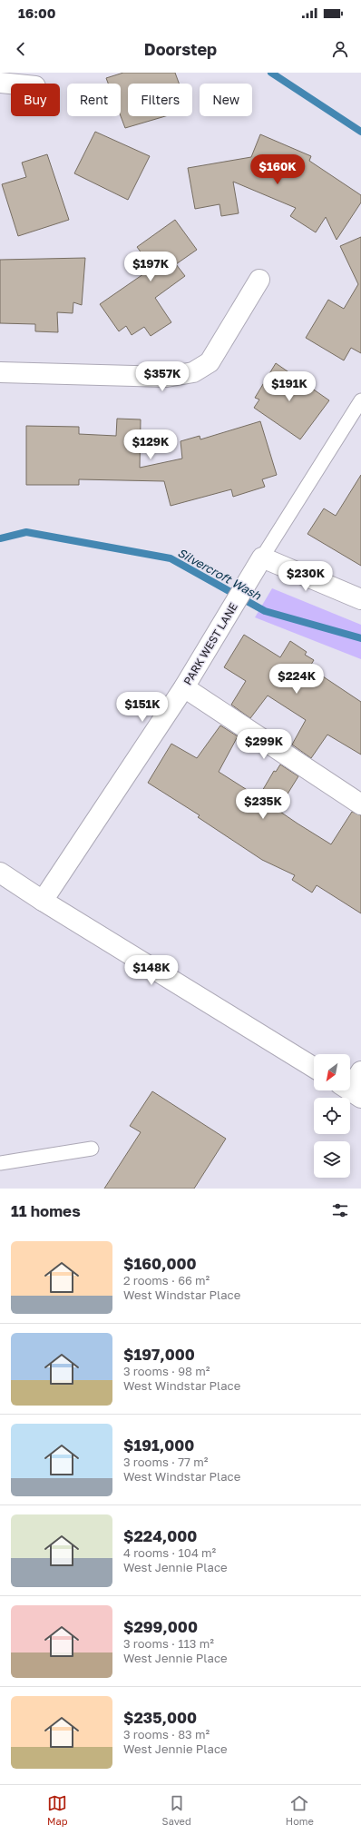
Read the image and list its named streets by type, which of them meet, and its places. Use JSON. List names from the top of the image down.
{
  "streets": {
    "street": ["PARK WEST LANE"]
  },
  "water": ["Silvercroft Wash"],
  "north": "bottom left",
  "page": {
    "status": "16:00",
    "header": "Doorstep",
    "chip": [
      "Buy",
      "Rent",
      "Filters",
      "New"
    ],
    "price": [
      "$160K",
      "$197K",
      "$357K",
      "$191K",
      "$129K",
      "$230K",
      "$224K",
      "$151K",
      "$299K",
      "$235K",
      "$148K"
    ],
    "heading": "11 homes",
    "list": [
      {
        "name": "$160,000",
        "note": "2 rooms · 66 m² · West Windstar Place"
      },
      {
        "name": "$197,000",
        "note": "3 rooms · 98 m² · West Windstar Place"
      },
      {
        "name": "$191,000",
        "note": "3 rooms · 77 m² · West Windstar Place"
      },
      {
        "name": "$224,000",
        "note": "4 rooms · 104 m² · West Jennie Place"
      },
      {
        "name": "$299,000",
        "note": "3 rooms · 113 m² · West Jennie Place"
      },
      {
        "name": "$235,000",
        "note": "3 rooms · 83 m² · West Jennie Place"
      }
    ],
    "tabs": ["Map", "Saved", "Home"]
  }
}
